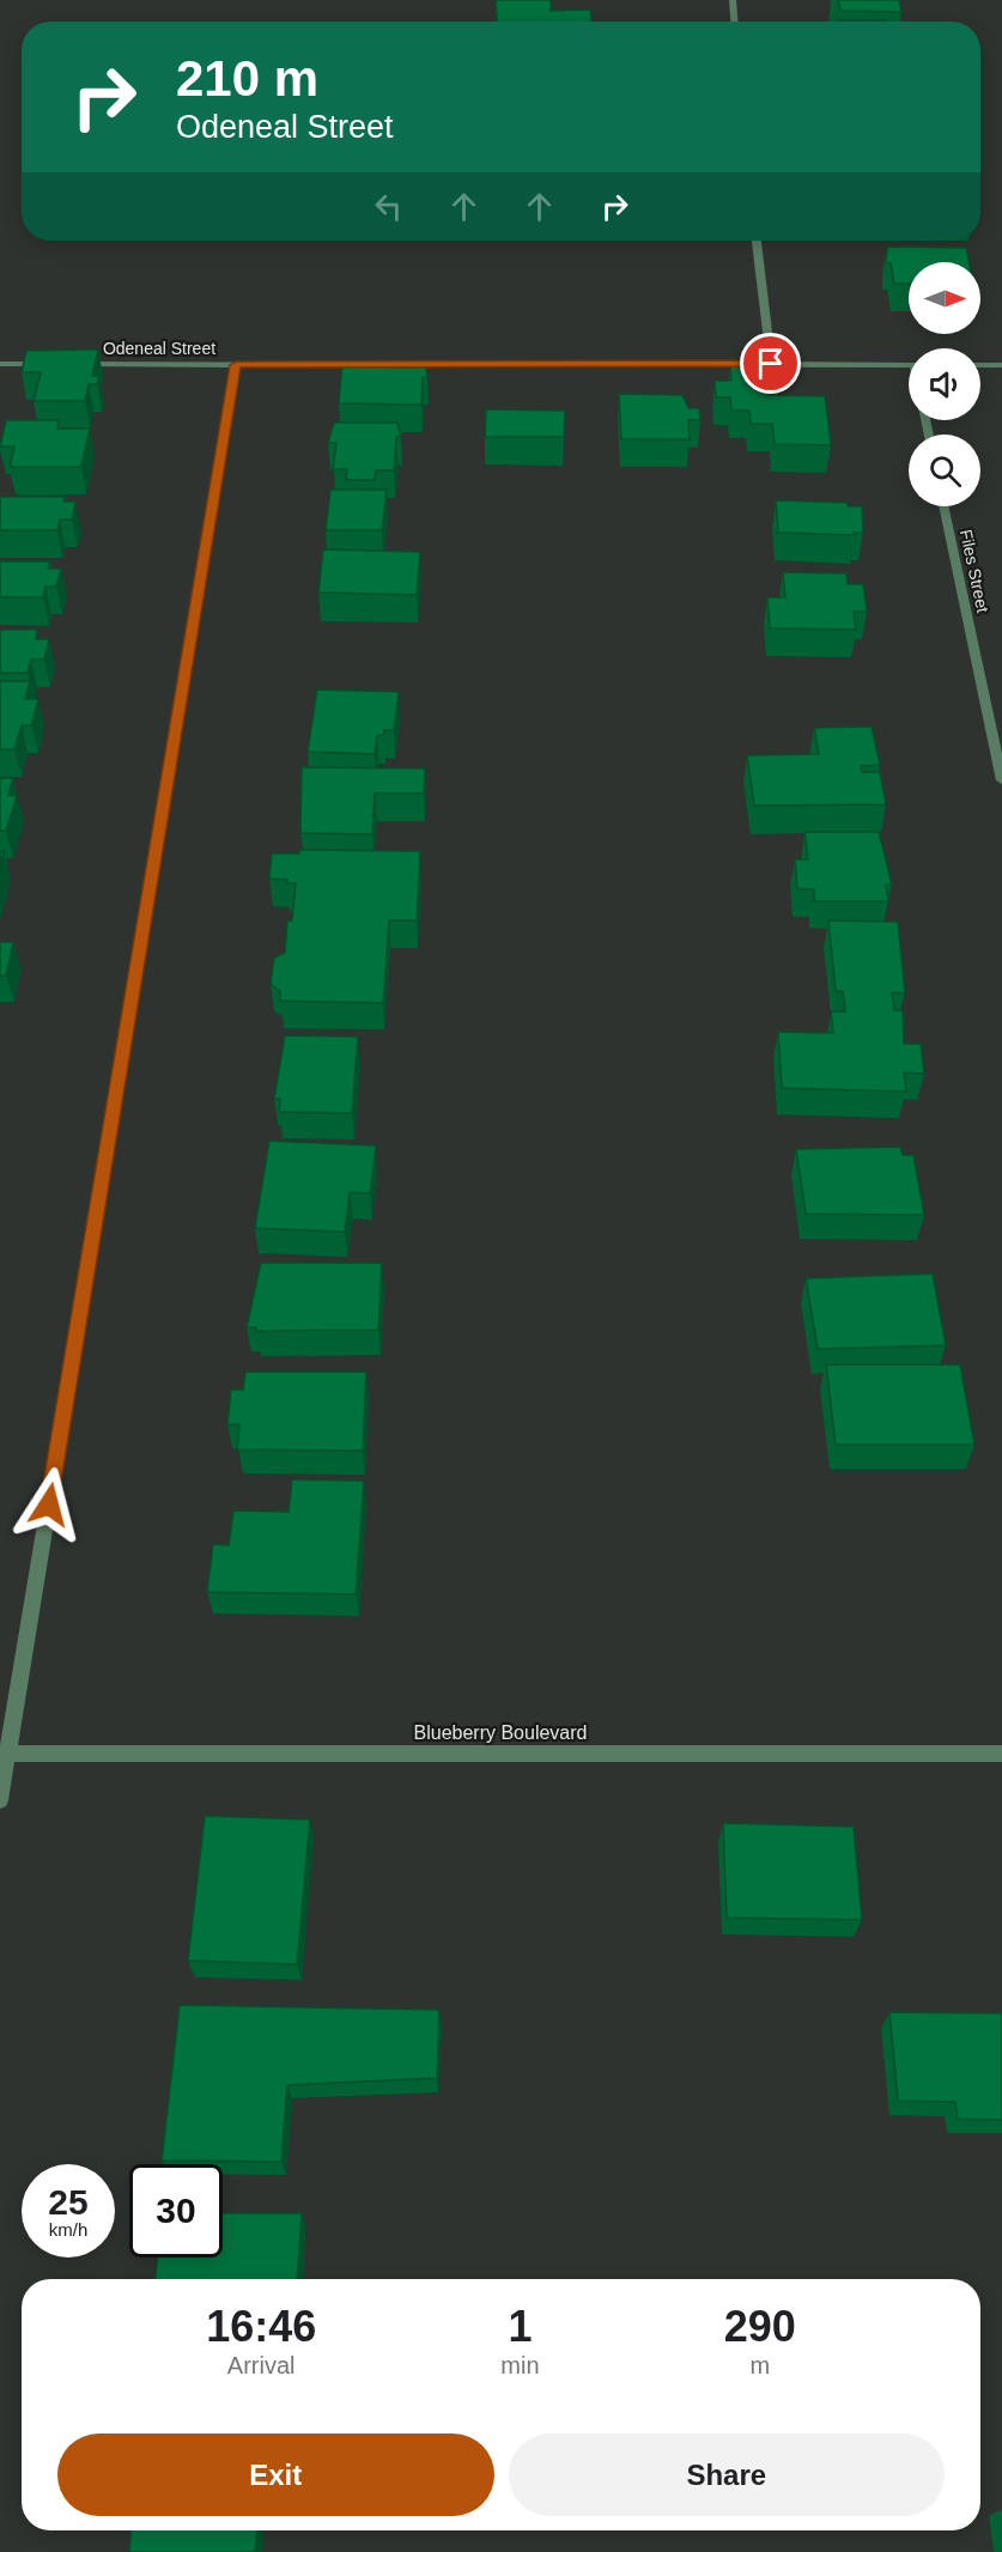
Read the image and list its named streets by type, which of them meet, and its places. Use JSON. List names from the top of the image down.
{
  "streets": {
    "street": ["Odeneal Street", "Files Street", "Blueberry Boulevard"]
  },
  "north": "right",
  "page": {
    "turn": ["210 m", "Odeneal Street"],
    "speed": "25 km/h",
    "limit": "30",
    "eta": [
      "16:46",
      "Arrival",
      "1",
      "min",
      "290",
      "m"
    ],
    "buttons": ["Exit", "Share"]
  }
}
